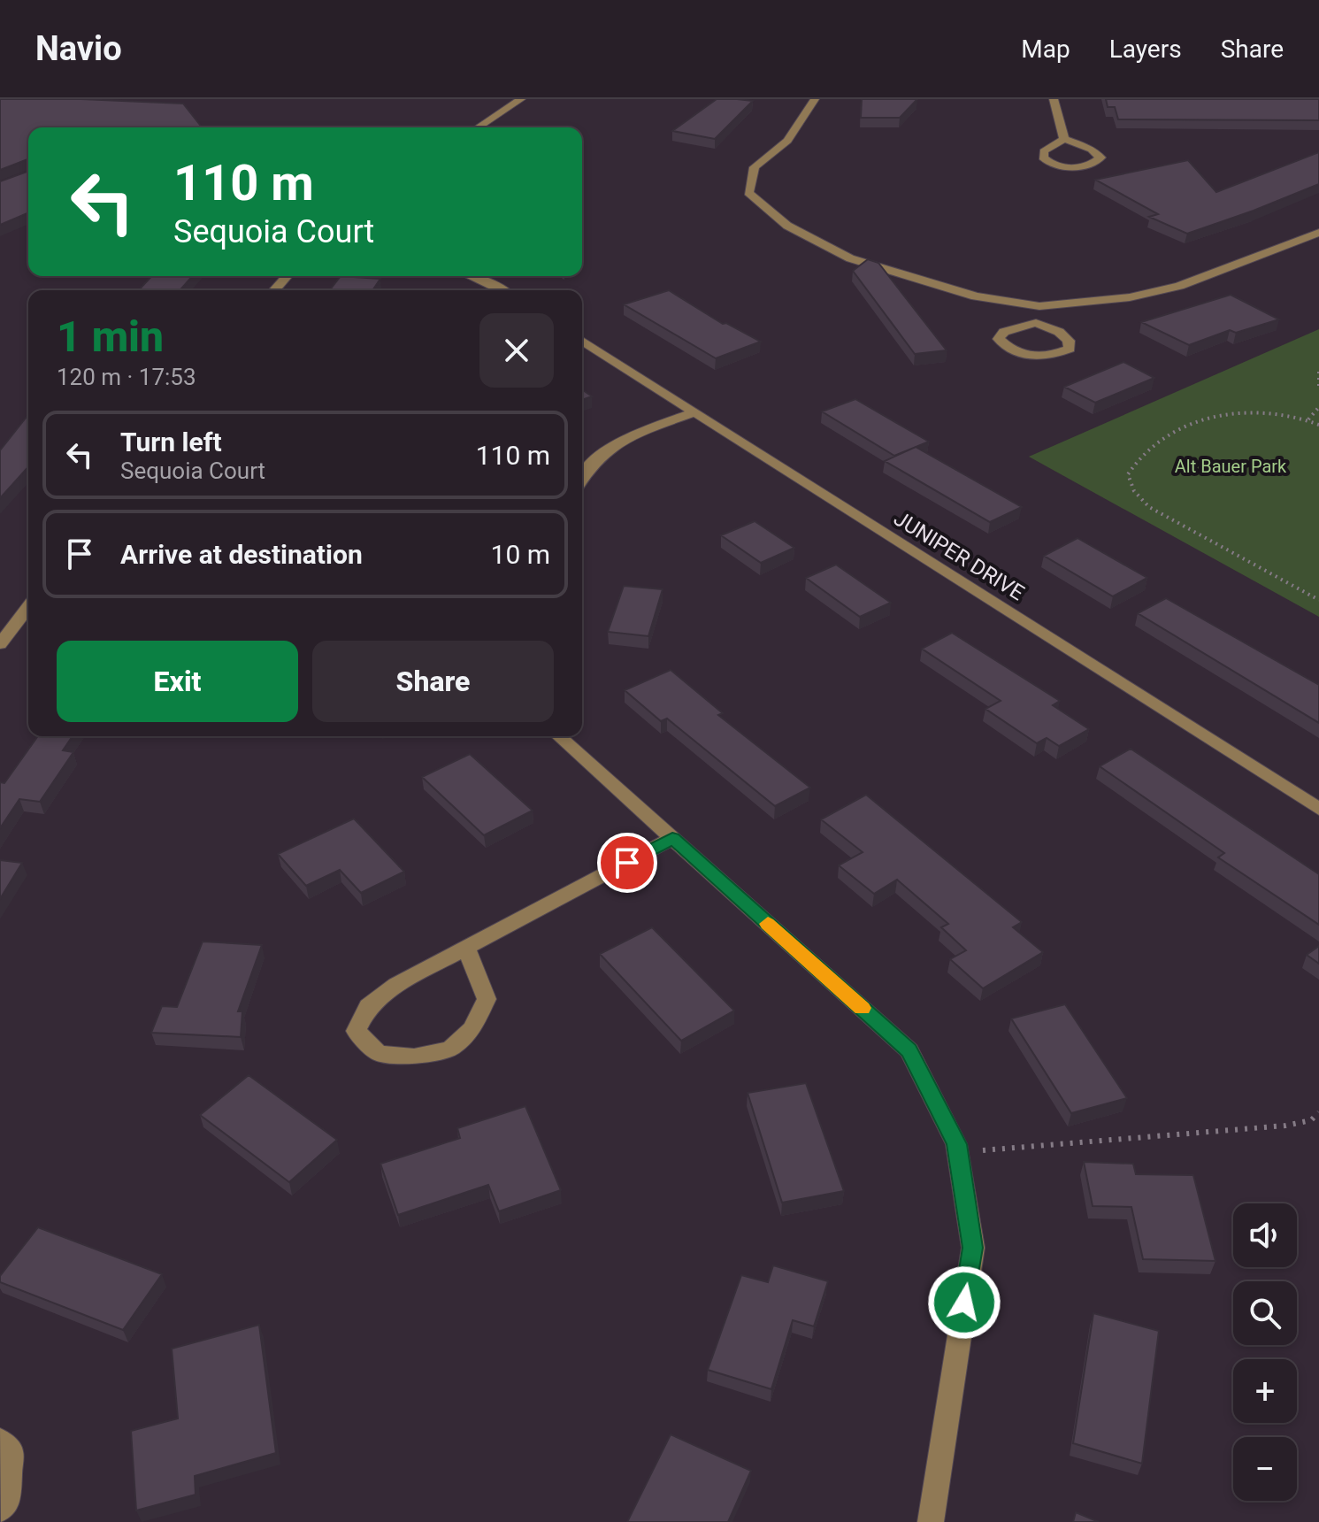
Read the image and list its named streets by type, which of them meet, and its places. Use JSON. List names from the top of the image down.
{
  "streets": {
    "street": ["JUNIPER DRIVE"]
  },
  "parks": ["Alt Bauer Park"],
  "page": {
    "header": "Navio",
    "nav": ["Map", "Layers", "Share"],
    "turn": ["110 m", "Sequoia Court"],
    "heading": ["1 min", "120 m · 17:53"],
    "list": [
      {
        "name": "Turn left",
        "note": "Sequoia Court",
        "value": "110 m"
      },
      {
        "name": "Arrive at destination",
        "value": "10 m"
      }
    ],
    "buttons": ["Exit", "Share"],
    "map_buttons": ["+", "−"]
  }
}
